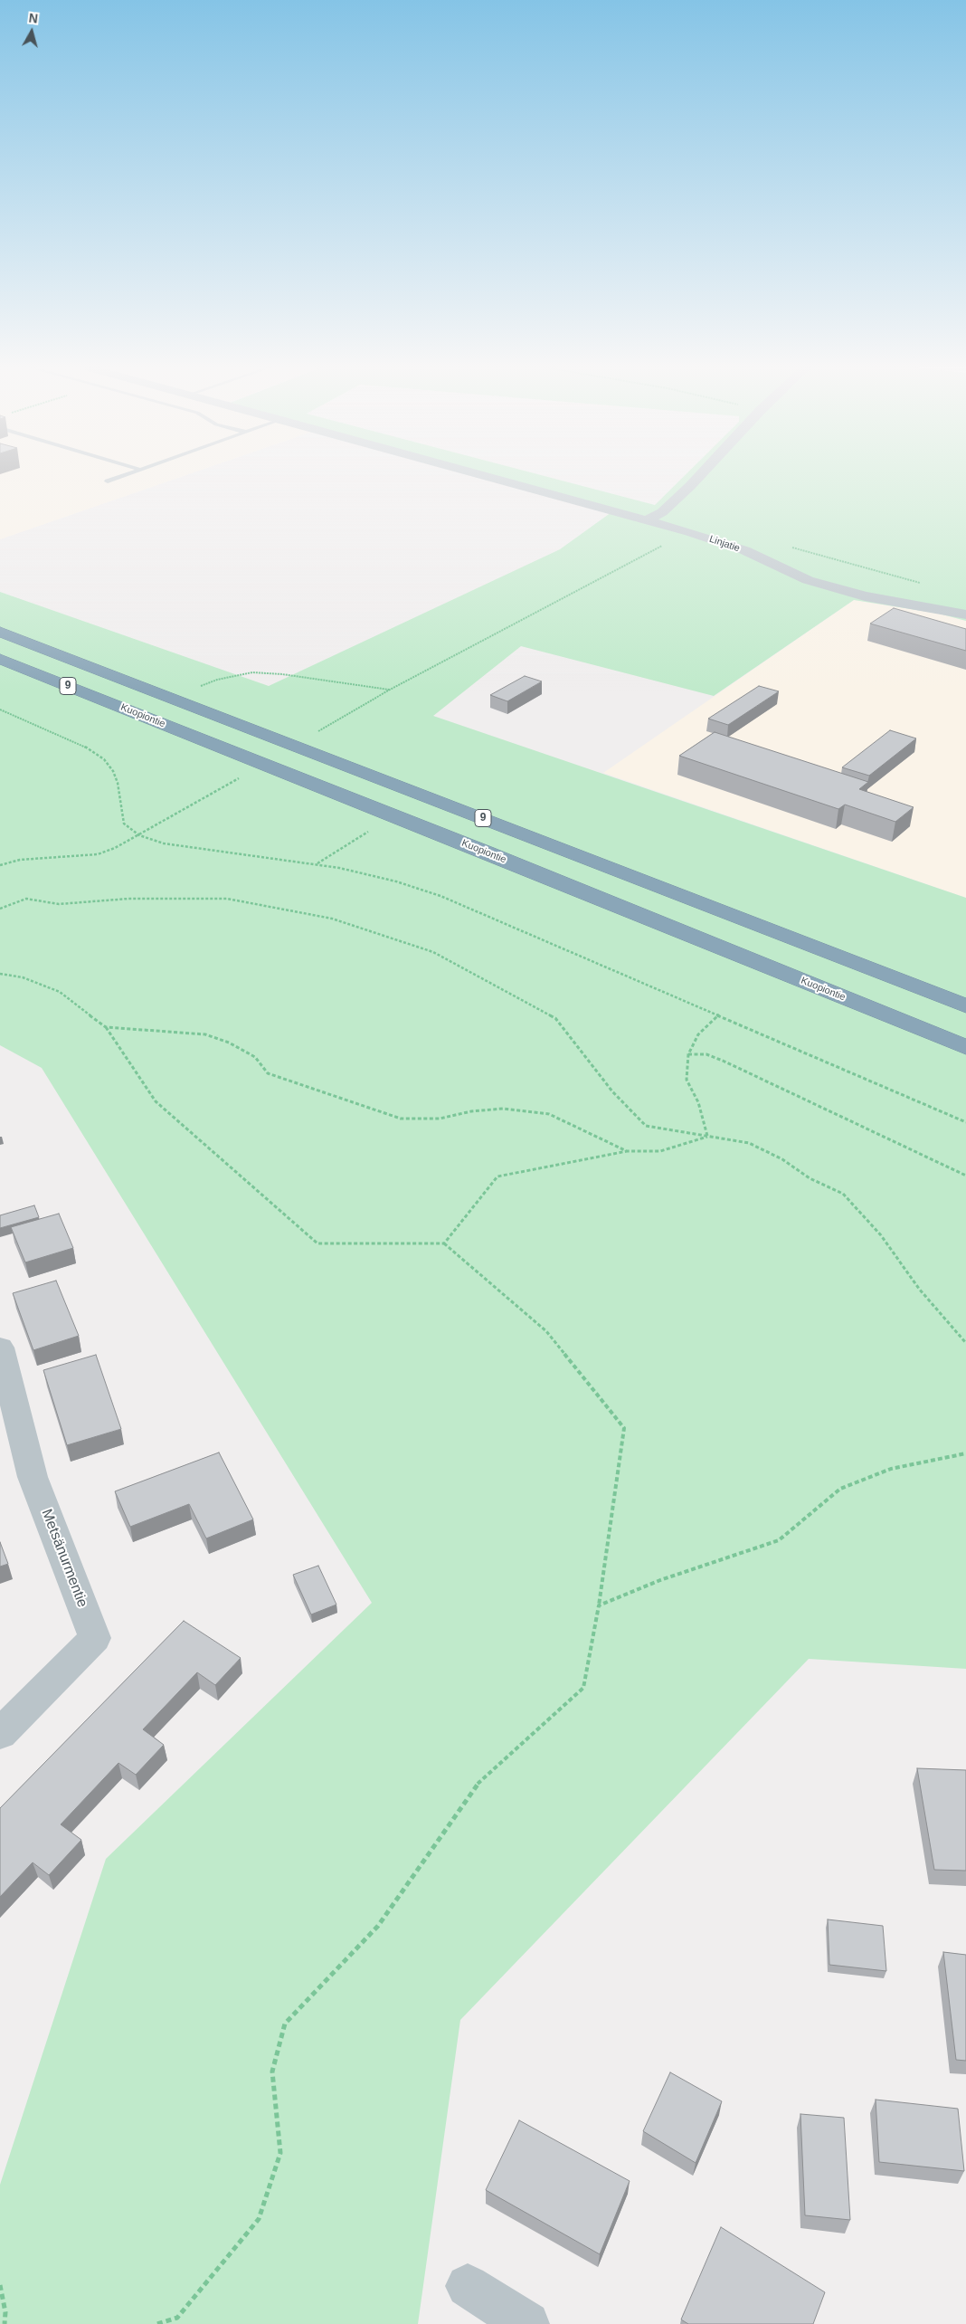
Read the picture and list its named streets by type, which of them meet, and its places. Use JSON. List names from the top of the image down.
{
  "streets": {
    "highway": ["9", "Kuopiontie"],
    "street": ["Linjatie", "Metsänurmentie"]
  },
  "north": "top"
}
